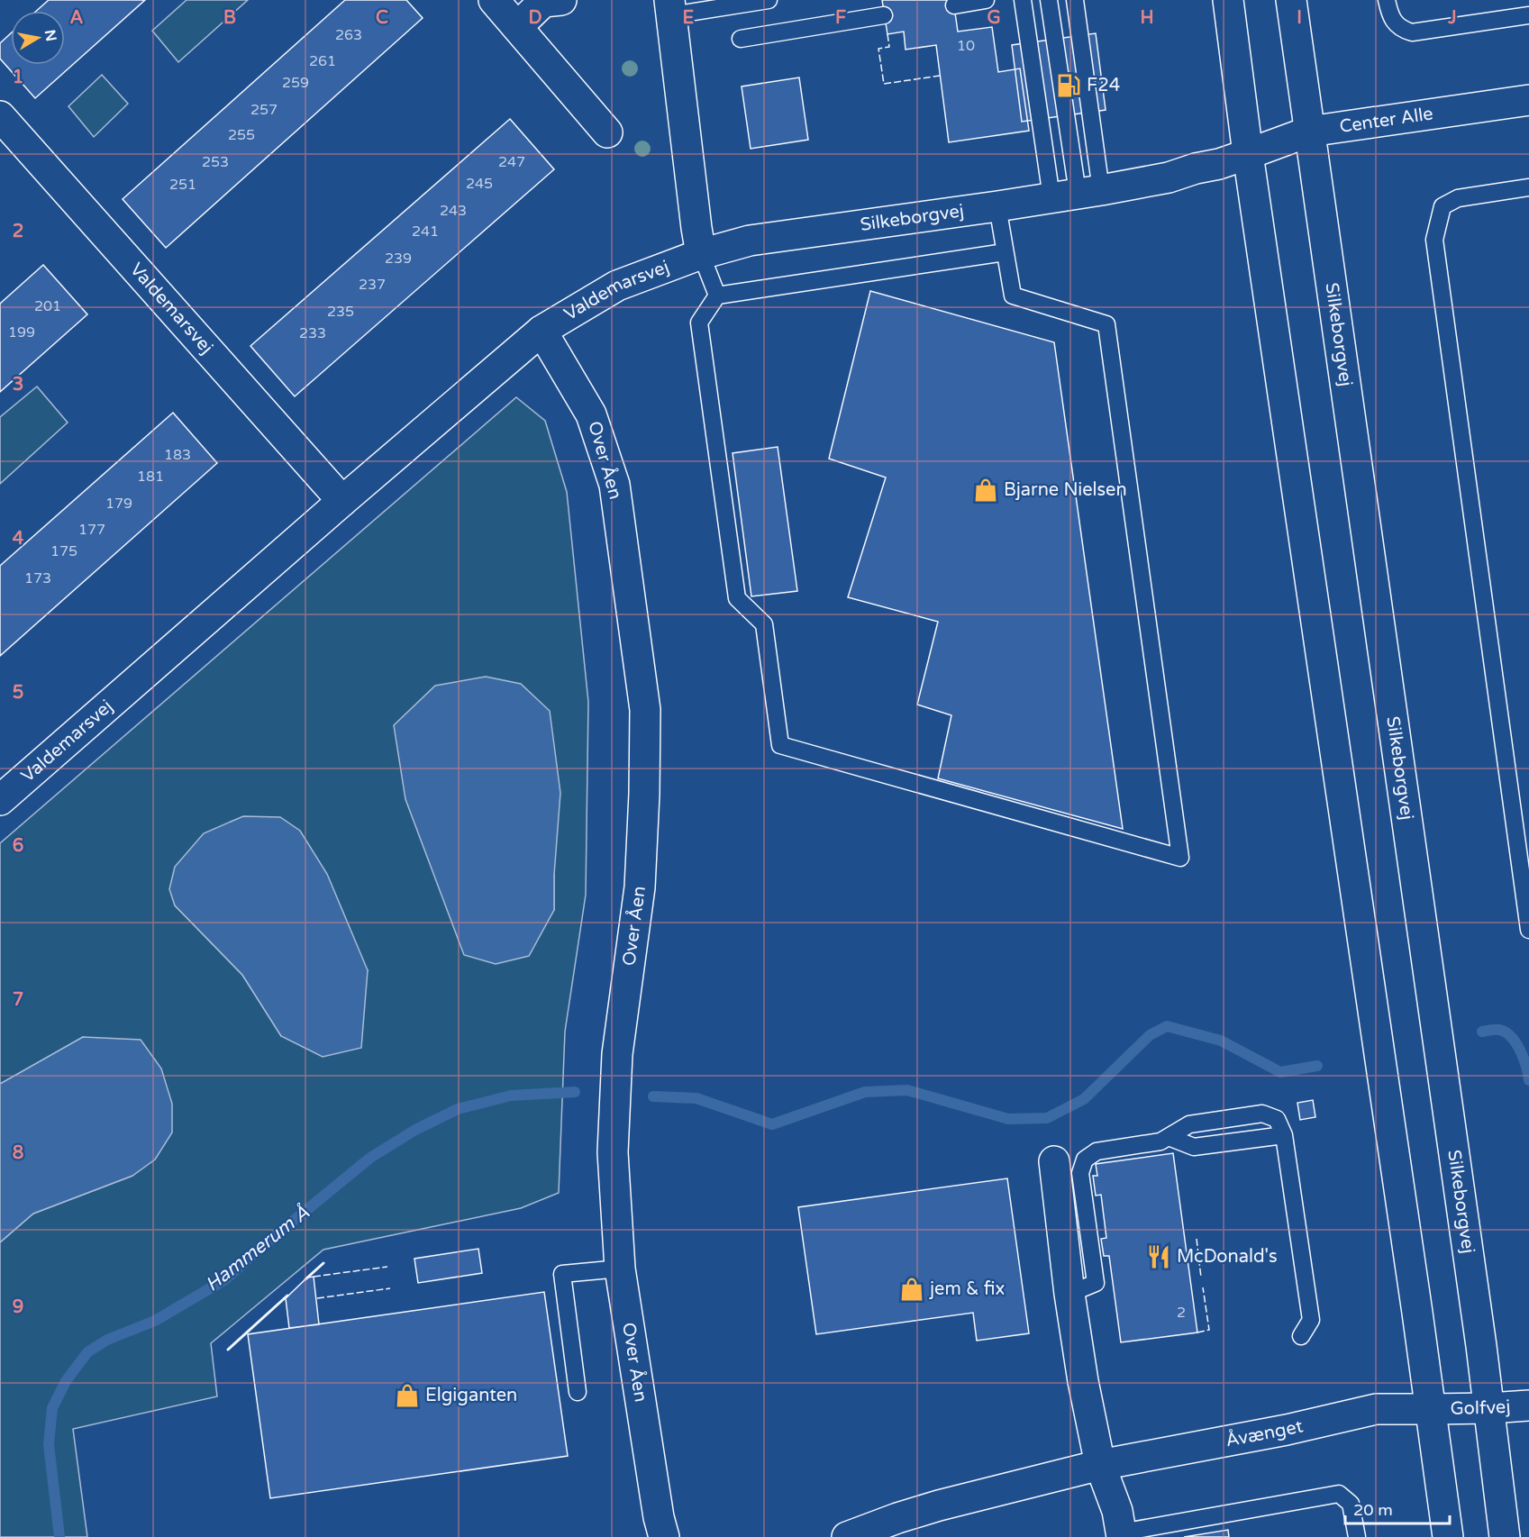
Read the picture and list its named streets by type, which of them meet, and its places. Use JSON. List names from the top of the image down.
{
  "streets": {
    "street": [
      "Center Alle",
      "Silkeborgvej",
      "Valdemarsvej",
      "Over Åen",
      "Golfvej",
      "Åvænget"
    ]
  },
  "crossings": [
    ["Center Alle", "Silkeborgvej"],
    ["Silkeborgvej", "Valdemarsvej"],
    ["Silkeborgvej", "Golfvej"],
    ["Valdemarsvej", "Over Åen"],
    ["Golfvej", "Åvænget"]
  ],
  "water": ["Hammerum Å"],
  "places": {
    "fuel station": ["F24"],
    "shop": ["Bjarne Nielsen", "jem & fix", "Elgiganten"],
    "restaurant": ["McDonald's"]
  },
  "house_numbers": [
    "263",
    "10",
    "261",
    "259",
    "257",
    "255",
    "253",
    "247",
    "245",
    "251",
    "243",
    "241",
    "239",
    "237",
    "201",
    "235",
    "199",
    "233",
    "183",
    "181",
    "179",
    "177",
    "175",
    "173",
    "2"
  ],
  "scale_bar": "20 m",
  "north": "right",
  "grid": {
    "columns": [
      "A",
      "B",
      "C",
      "D",
      "E",
      "F",
      "G",
      "H",
      "I",
      "J"
    ],
    "rows": [
      "1",
      "2",
      "3",
      "4",
      "5",
      "6",
      "7",
      "8",
      "9"
    ]
  }
}
